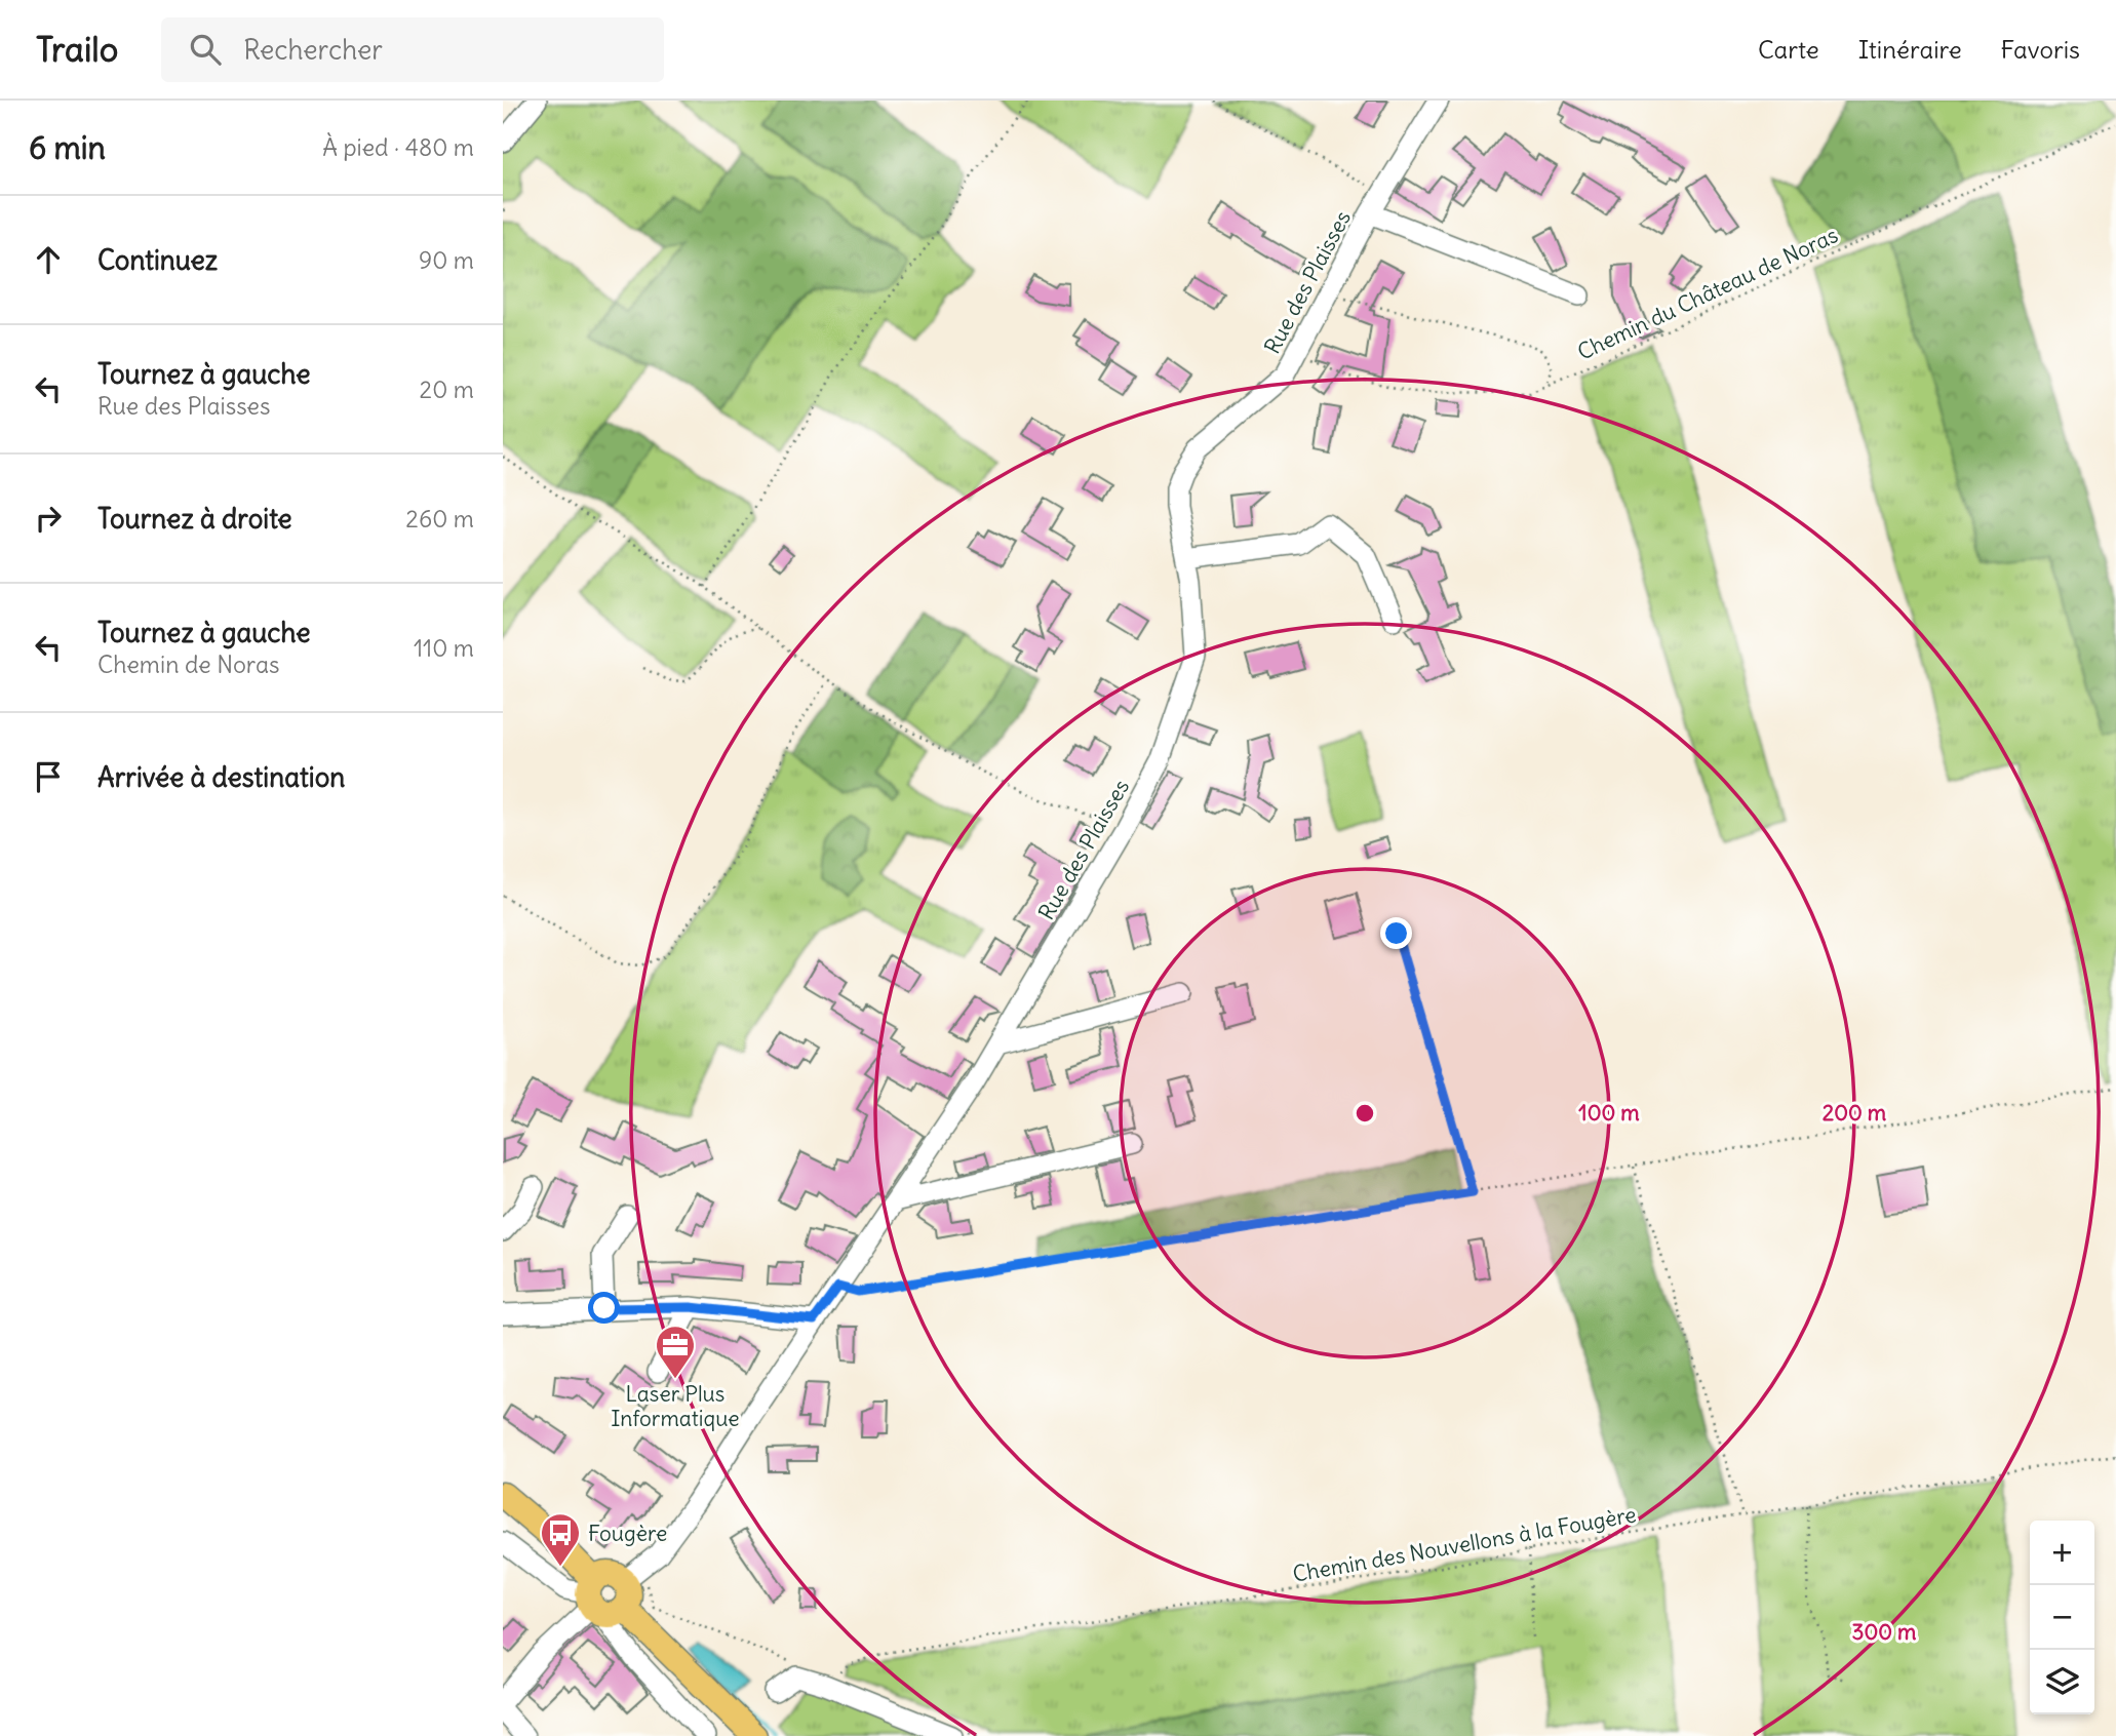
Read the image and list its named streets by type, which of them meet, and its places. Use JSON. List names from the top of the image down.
{
  "streets": {
    "street": ["Rue des Plaisses"],
    "path": ["Chemin du Château de Noras", "Chemin des Nouvellons à la Fougère"]
  },
  "crossings": [
    ["Rue des Plaisses", "Chemin du Château de Noras"]
  ],
  "places": {
    "office": ["Laser Plus Informatique"],
    "bus stop": ["Fougère"]
  },
  "page": {
    "header": "Trailo",
    "search": "Rechercher",
    "nav": ["Carte", "Itinéraire", "Favoris"],
    "heading": ["6 min", "À pied · 480 m"],
    "list": [
      ["Continuez", "90 m"],
      ["Tournez à gauche", "Rue des Plaisses", "20 m"],
      ["Tournez à droite", "260 m"],
      ["Tournez à gauche", "Chemin de Noras", "110 m"],
      "Arrivée à destination"
    ],
    "map_buttons": ["+", "−"]
  },
  "rings": ["100 m", "200 m", "300 m"]
}
